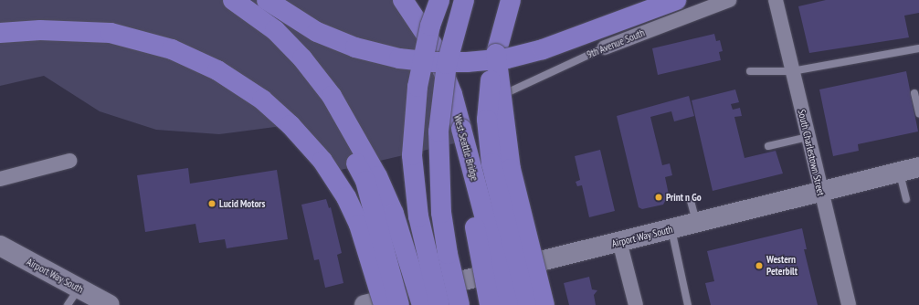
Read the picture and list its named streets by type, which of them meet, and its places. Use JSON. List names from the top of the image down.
{
  "streets": {
    "highway": ["West Seattle Bridge"],
    "main road": ["Airport Way South"],
    "street": ["9th Avenue South", "South Charlestown Street"]
  },
  "crossings": [
    ["South Charlestown Street", "Airport Way South"]
  ],
  "places": ["Print n Go", "Lucid Motors", "Western Peterbilt"]
}
